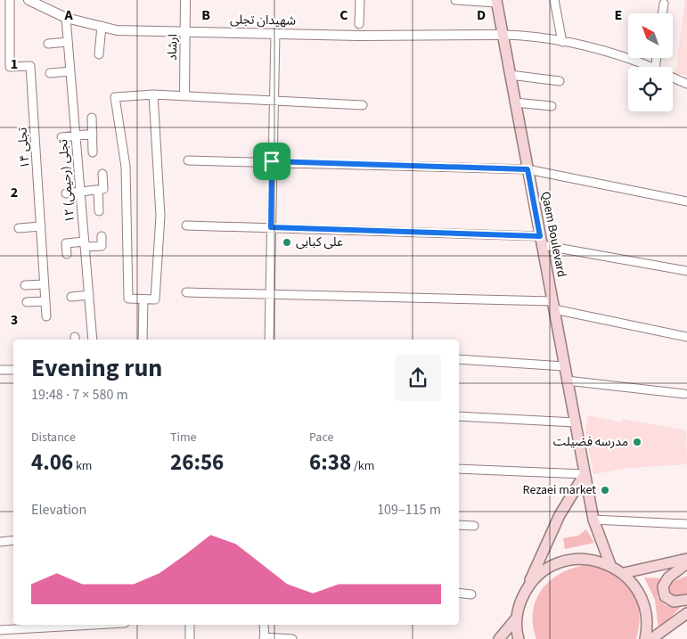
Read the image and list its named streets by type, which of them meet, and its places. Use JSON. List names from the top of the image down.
{
  "streets": {
    "main road": ["Qaem Boulevard"],
    "street": [
      "شهیدان تجلی",
      "ارشاد",
      "تجلی ۱۴",
      "۱۲ تجلی (رحیمی)"
    ]
  },
  "crossings": [
    ["شهیدان تجلی", "ارشاد"],
    ["شهیدان تجلی", "۱۲ تجلی (رحیمی)"],
    ["شهیدان تجلی", "Qaem Boulevard"]
  ],
  "places": ["علی کبابی", "مدرسه فضیلت", "Rezaei market"],
  "north": "top left",
  "page": {
    "heading": ["Evening run", "19:48 · 7 × 580 m"],
    "stats": [
      ["Distance", "4.06 km"],
      ["Time", "26:56"],
      ["Pace", "6:38 /km"]
    ],
    "chart": ["Elevation", "109–115 m"]
  },
  "grid": {
    "columns": [
      "A",
      "B",
      "C",
      "D",
      "E"
    ],
    "rows": ["1", "2", "3"]
  }
}
